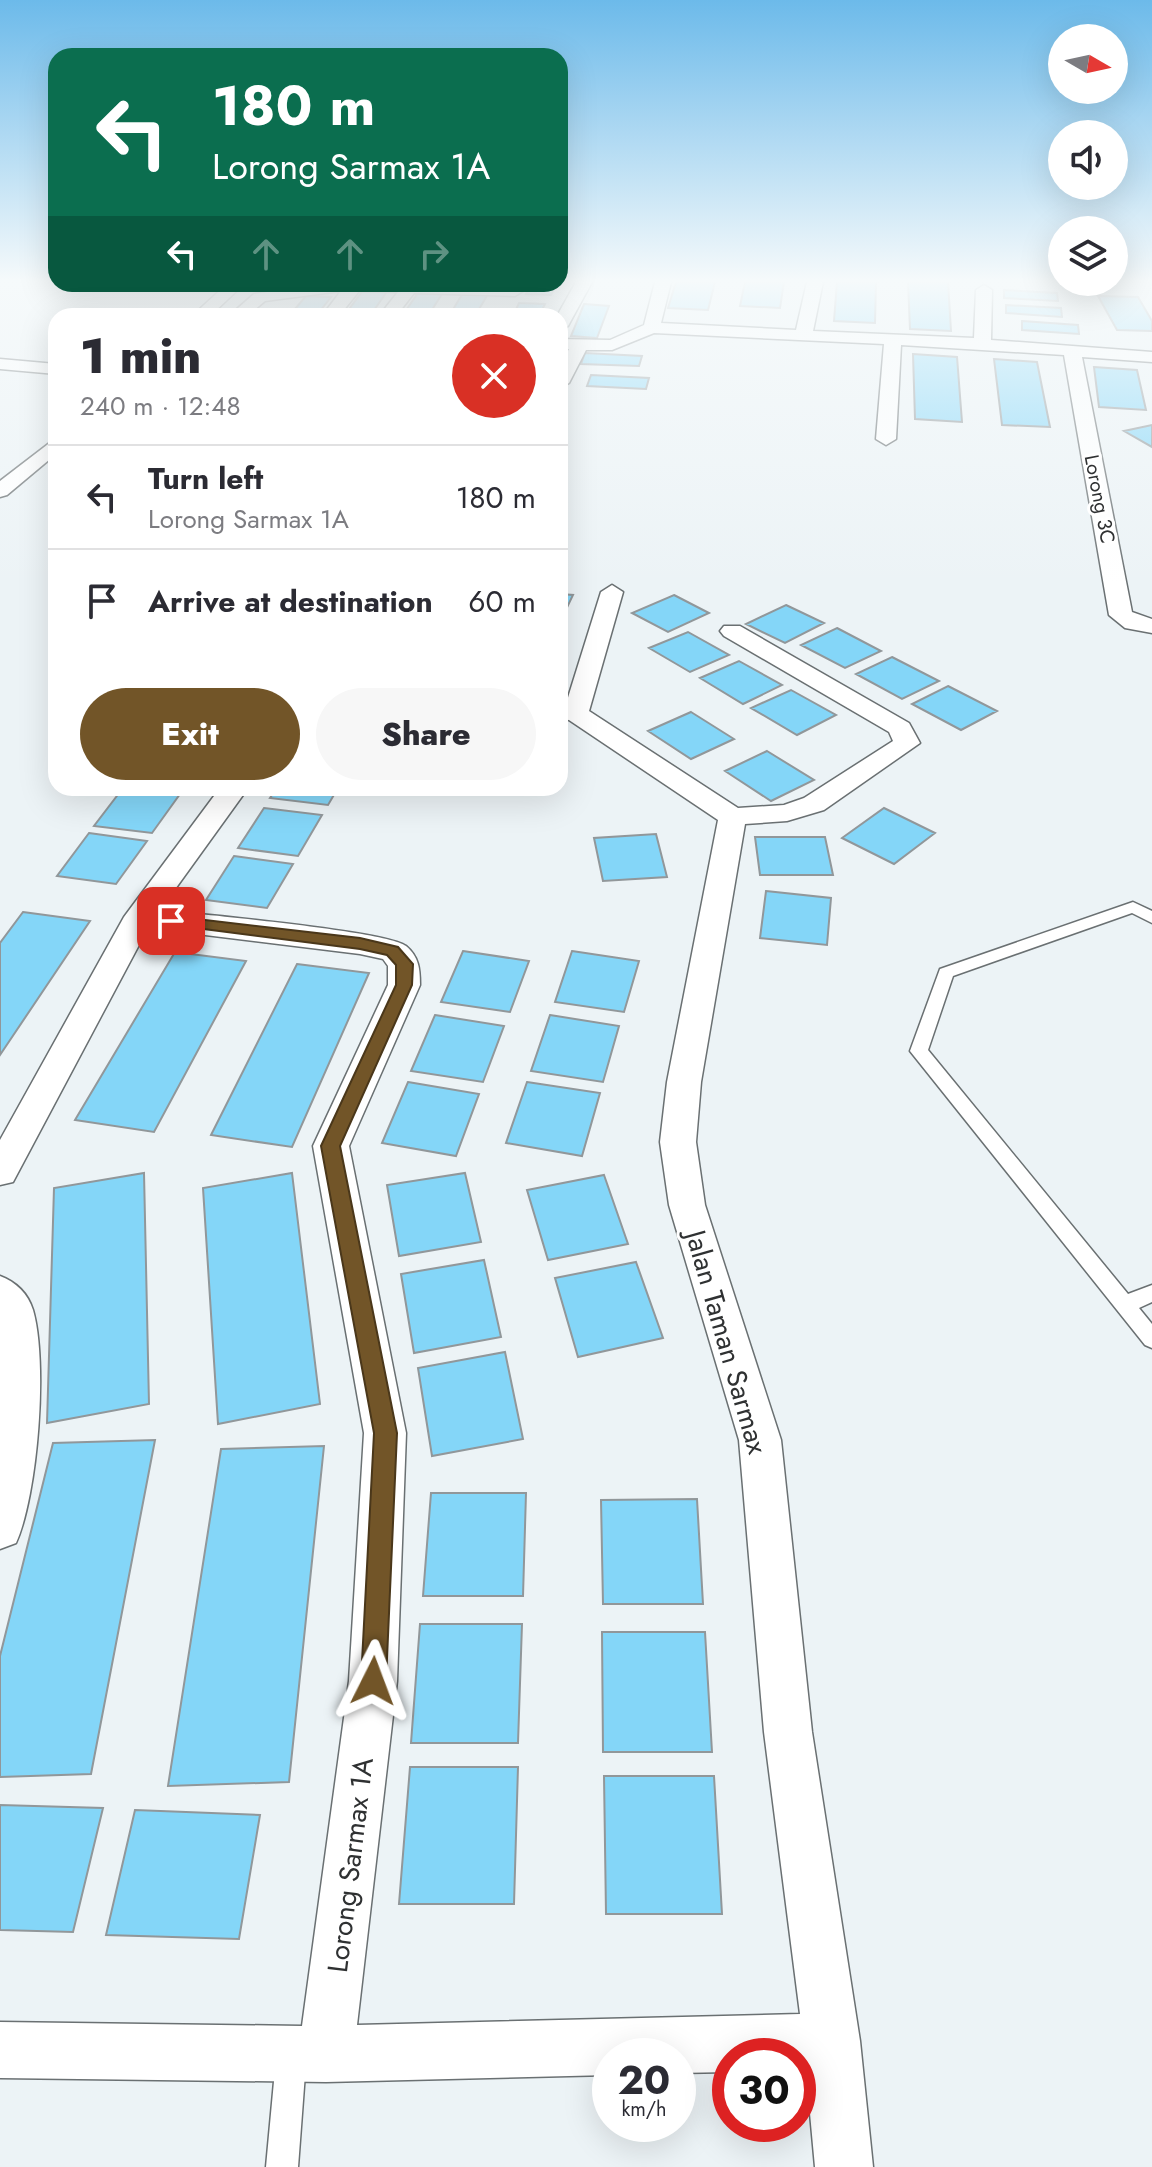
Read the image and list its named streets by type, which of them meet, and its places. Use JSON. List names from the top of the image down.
{
  "streets": {
    "street": ["Lorong 3C", "Jalan Taman Sarmax", "Lorong Sarmax 1A"]
  },
  "north": "right",
  "page": {
    "turn": ["180 m", "Lorong Sarmax 1A"],
    "heading": ["1 min", "240 m · 12:48"],
    "list": [
      {
        "name": "Turn left",
        "note": "Lorong Sarmax 1A",
        "value": "180 m"
      },
      {
        "name": "Arrive at destination",
        "value": "60 m"
      }
    ],
    "buttons": ["Exit", "Share"],
    "speed": "20 km/h",
    "limit": "30"
  }
}
